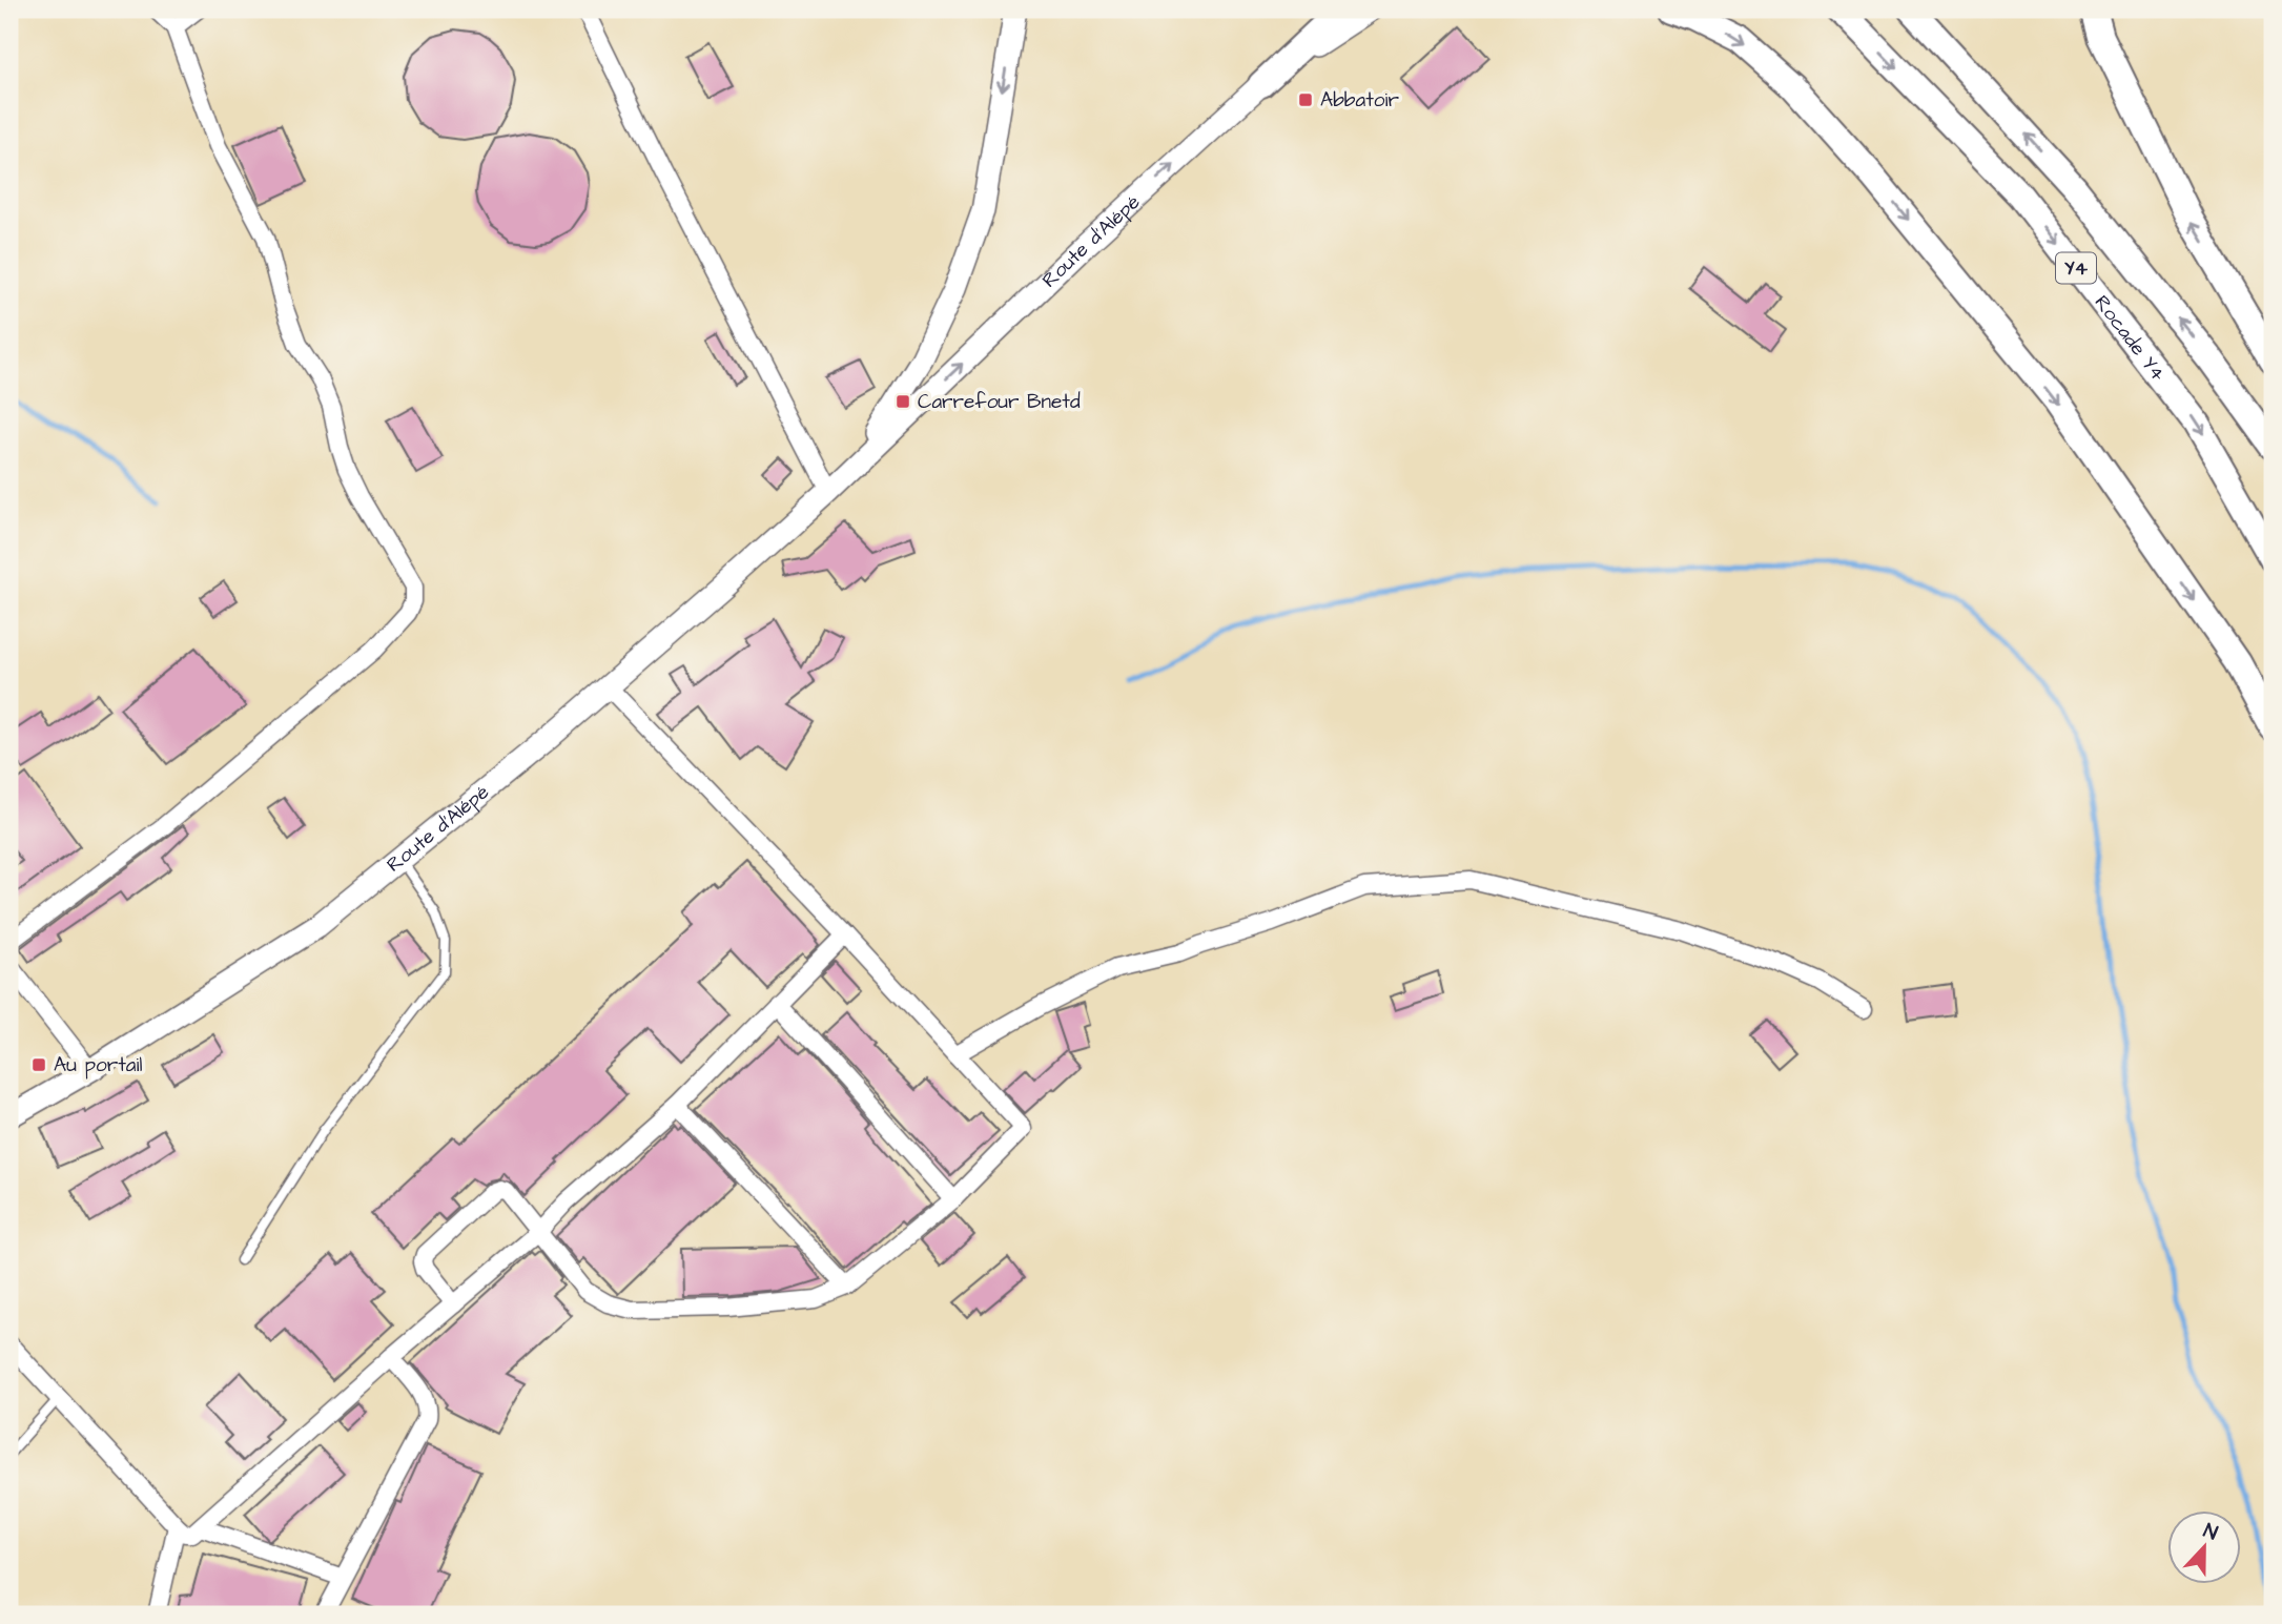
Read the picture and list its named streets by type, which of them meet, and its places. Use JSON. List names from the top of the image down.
{
  "streets": {
    "highway": ["Y4", "Rocade Y4"],
    "main road": ["Route d'Alépé"]
  },
  "places": {
    "transit": ["Abbatoir", "Carrefour Bnetd", "Au portail"]
  },
  "north": "top"
}
